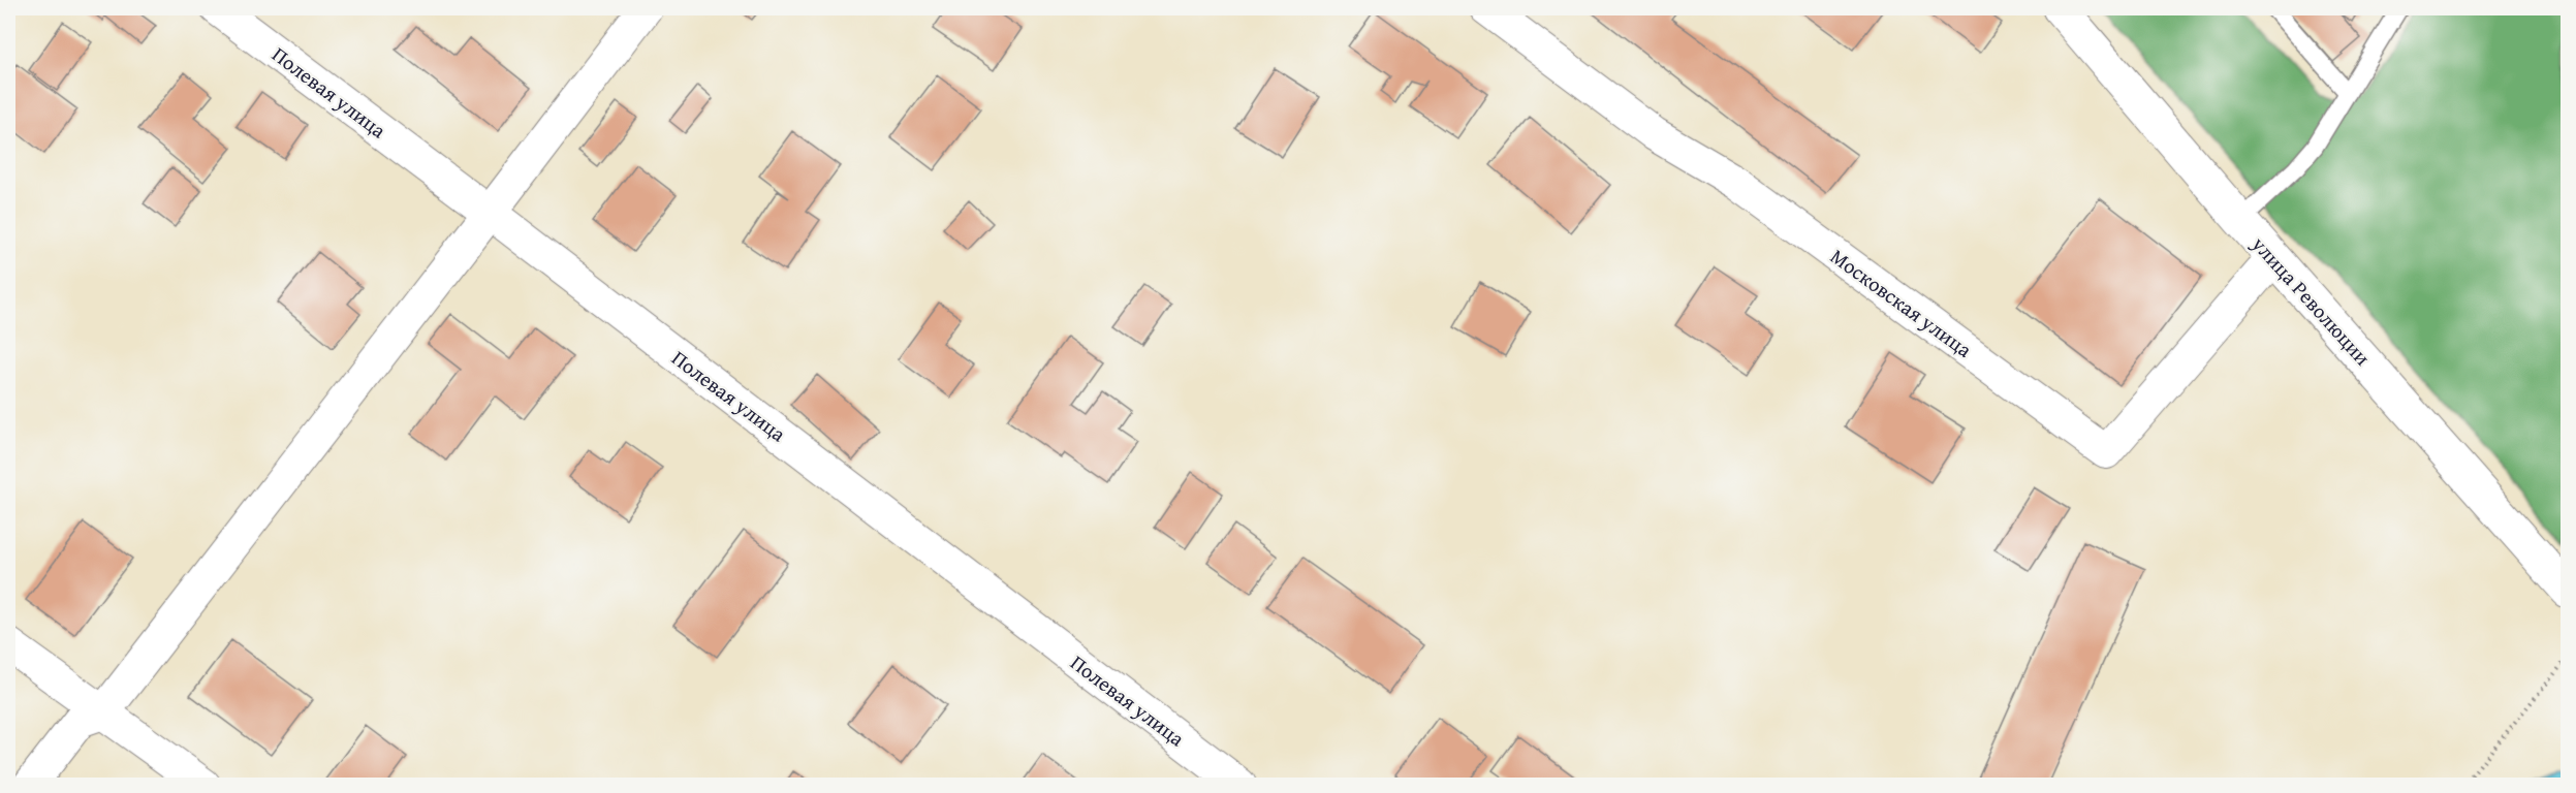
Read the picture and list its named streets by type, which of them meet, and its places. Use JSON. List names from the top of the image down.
{
  "streets": {
    "street": ["Полевая улица", "улица Революции", "Московская улица"]
  },
  "crossings": [
    ["улица Революции", "Московская улица"]
  ]
}
